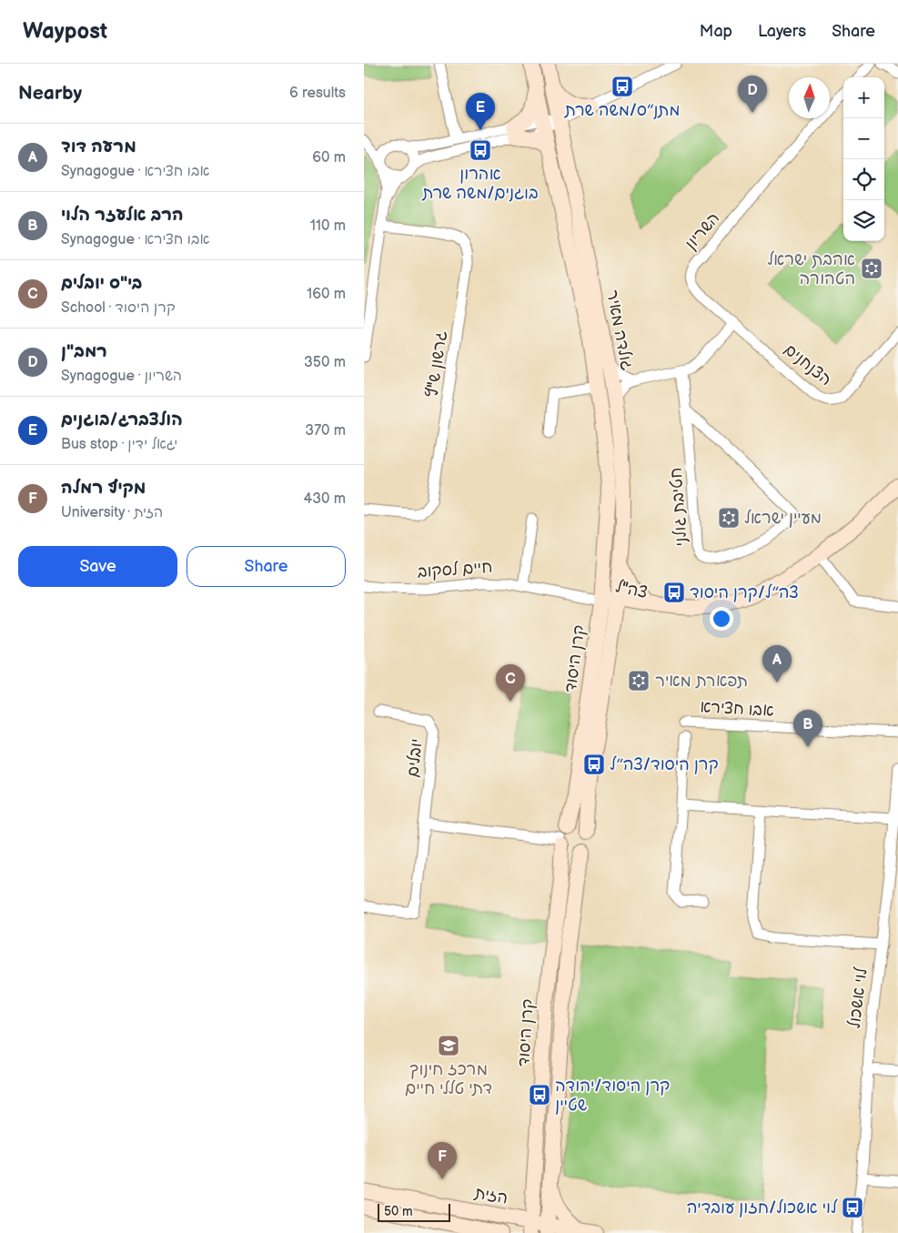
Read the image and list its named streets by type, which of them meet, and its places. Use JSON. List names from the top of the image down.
{
  "streets": {
    "main road": [
      "גולדה מאיר",
      "צה\"ל",
      "קרן היסוד",
      "הזית"
    ],
    "street": [
      "השריון",
      "גרשון ש\"ץ",
      "הצנחנים",
      "חטיבת גולני",
      "חיים לסקוב",
      "אבו חצירא",
      "יובלים",
      "לוי אשכול"
    ]
  },
  "crossings": [
    ["השריון", "הצנחנים"],
    ["גולדה מאיר", "חיים לסקוב"],
    ["גולדה מאיר", "צה\"ל"],
    ["גולדה מאיר", "קרן היסוד"],
    ["חיים לסקוב", "צה\"ל"],
    ["חיים לסקוב", "קרן היסוד"],
    ["צה\"ל", "קרן היסוד"],
    ["קרן היסוד", "הזית"]
  ],
  "places": {
    "bus stop": [
      "מתנ״ס/משה שרת",
      "אהרון בוגנים/משה שרת",
      "צה״ל/קרן היסוד",
      "קרן היסוד/צה״ל",
      "קרן היסוד/יהודה שטיין",
      "לוי אשכול/חזון עובדיה"
    ],
    "synagogue": ["אהבת ישראל הטהורה", "מעיין ישראל", "תפארת מאיר"],
    "school or university": ["מרכז חינוך דתי טללי חיים"]
  },
  "scale_bar": "50 m",
  "north": "top",
  "page": {
    "header": "Waypost",
    "nav": ["Map", "Layers", "Share"],
    "heading": ["Nearby", "6 results"],
    "pins": [
      "D",
      "E",
      "A",
      "C",
      "B",
      "F"
    ],
    "map_buttons": ["+", "−"],
    "list": [
      {
        "mark": "A",
        "name": "מרעה דוד",
        "note": "Synagogue · אבו חצירא",
        "value": "60 m"
      },
      {
        "mark": "B",
        "name": "הרב אלעזר הלוי",
        "note": "Synagogue · אבו חצירא",
        "value": "110 m"
      },
      {
        "mark": "C",
        "name": "בי\"ס יובלים",
        "note": "School · קרן היסוד",
        "value": "160 m"
      },
      {
        "mark": "D",
        "name": "רמב\"ן",
        "note": "Synagogue · השריון",
        "value": "350 m"
      },
      {
        "mark": "E",
        "name": "הולצברג/בוגנים",
        "note": "Bus stop · יגאל ידין",
        "value": "370 m"
      },
      {
        "mark": "F",
        "name": "מקיף רמלה",
        "note": "University · הזית",
        "value": "430 m"
      }
    ],
    "buttons": ["Save", "Share"],
    "scale": "50 m"
  }
}
